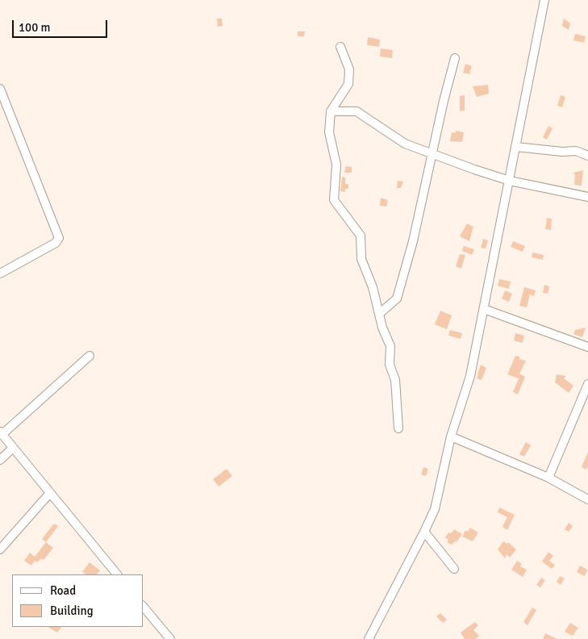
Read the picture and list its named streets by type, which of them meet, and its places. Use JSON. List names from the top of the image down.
{
  "legend": ["Road", "Building"],
  "scale_bar": "100 m"
}
